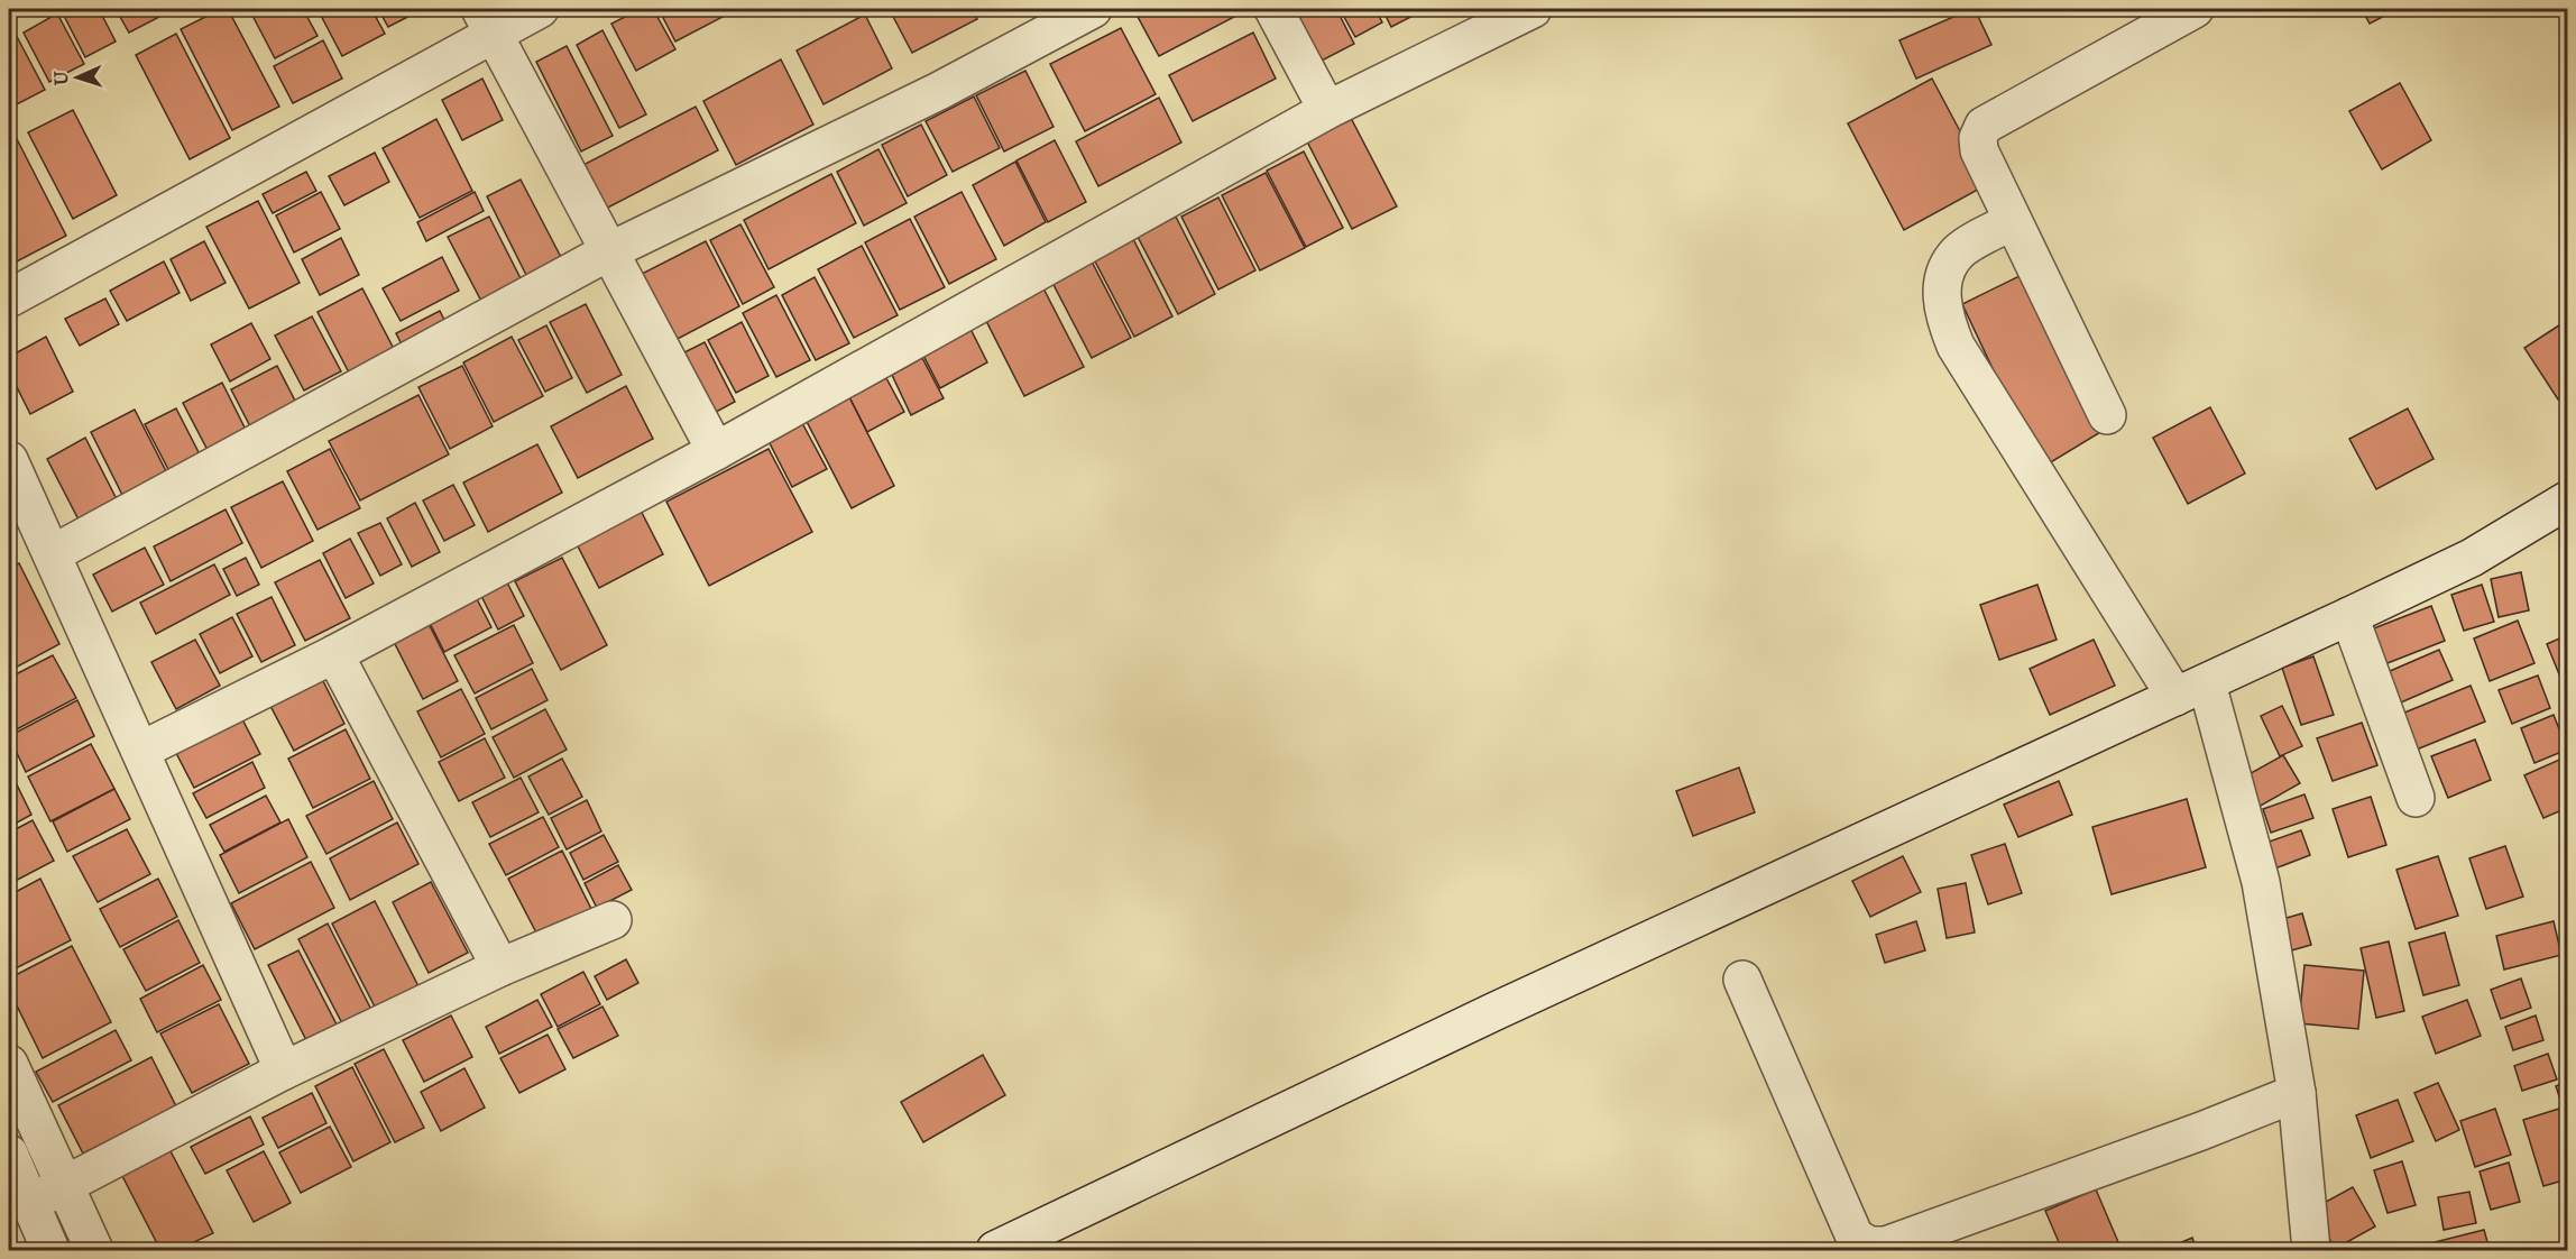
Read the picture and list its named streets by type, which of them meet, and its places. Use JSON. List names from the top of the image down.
{
  "north": "left"
}
